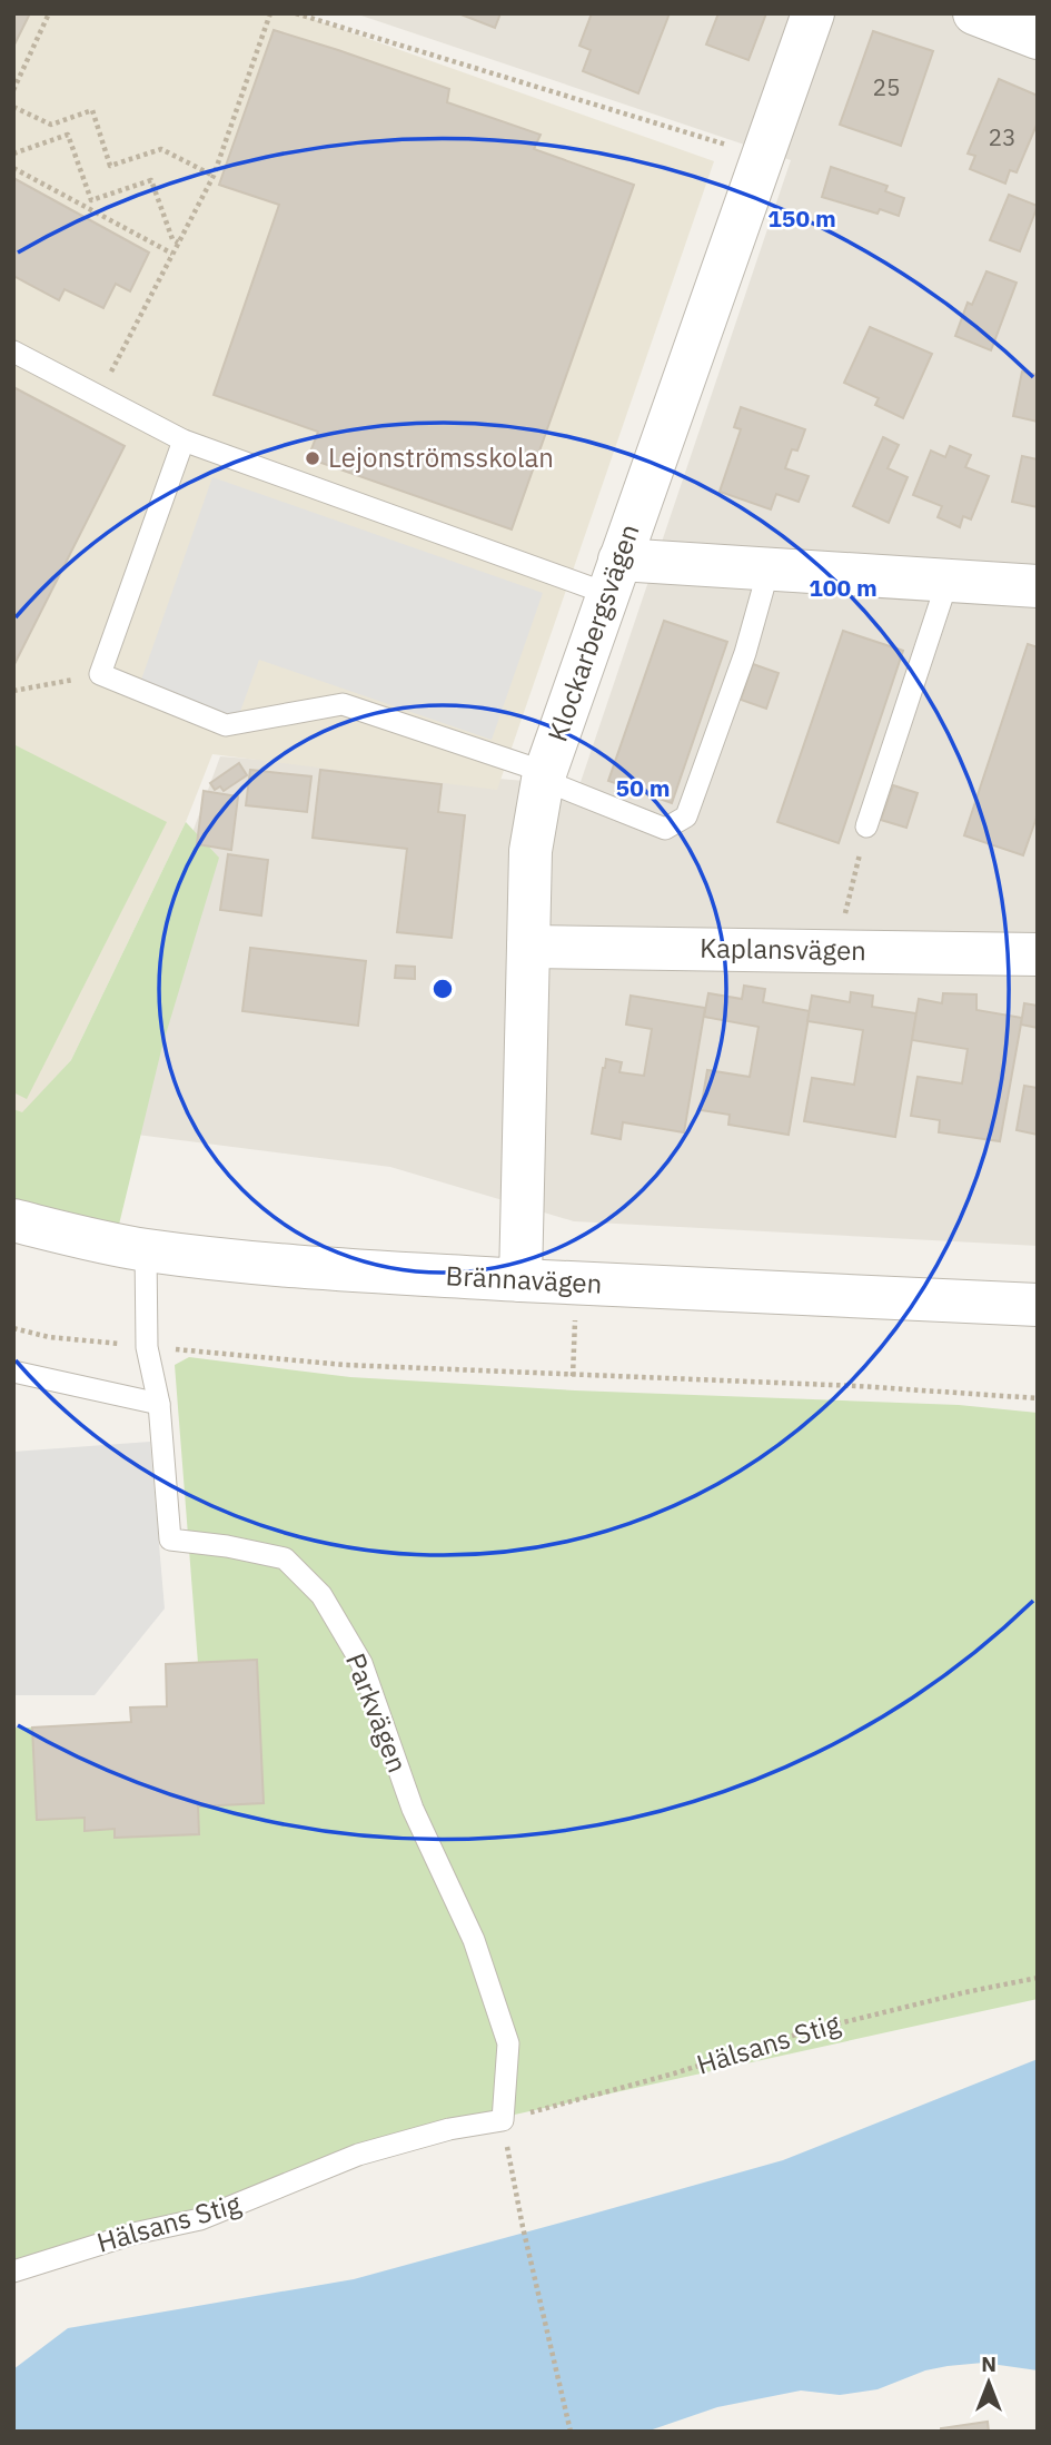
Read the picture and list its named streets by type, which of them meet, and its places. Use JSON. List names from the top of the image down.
{
  "streets": {
    "street": ["Klockarbergsvägen", "Kaplansvägen", "Brännavägen"],
    "lane": ["Parkvägen", "Hälsans Stig"]
  },
  "crossings": [
    ["Klockarbergsvägen", "Kaplansvägen"],
    ["Klockarbergsvägen", "Brännavägen"],
    ["Brännavägen", "Parkvägen"],
    ["Parkvägen", "Hälsans Stig"]
  ],
  "places": ["Lejonströmsskolan"],
  "house_numbers": ["25", "23"],
  "north": "top",
  "rings": ["150 m", "100 m", "50 m"]
}
